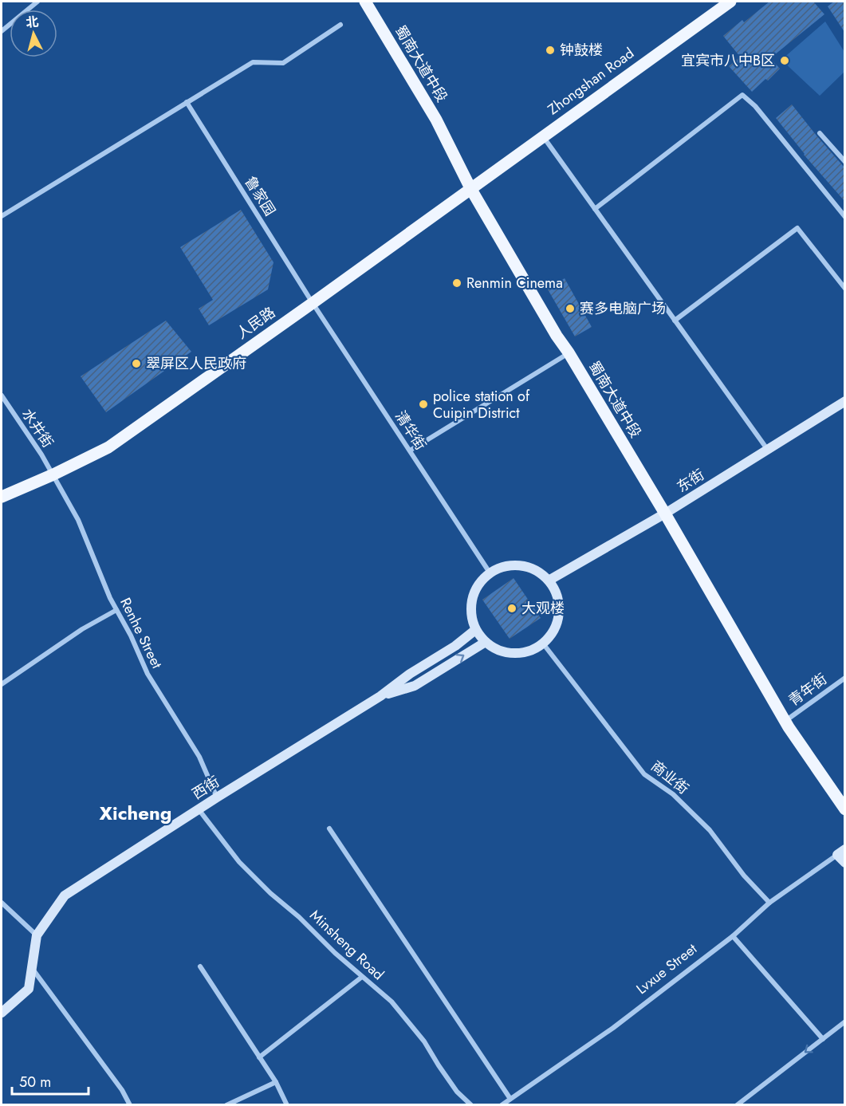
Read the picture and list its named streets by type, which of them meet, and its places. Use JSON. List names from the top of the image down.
{
  "streets": {
    "main road": [
      "蜀南大道中段",
      "Zhongshan Road",
      "人民路",
      "东街",
      "西街"
    ],
    "street": [
      "鲁家园",
      "水井街",
      "清华街",
      "Renhe Street",
      "青年街",
      "商业街",
      "Minsheng Road",
      "Lvxue Street"
    ]
  },
  "crossings": [
    ["蜀南大道中段", "Zhongshan Road"],
    ["蜀南大道中段", "人民路"],
    ["蜀南大道中段", "东街"],
    ["蜀南大道中段", "青年街"],
    ["Zhongshan Road", "人民路"],
    ["鲁家园", "人民路"],
    ["鲁家园", "清华街"],
    ["人民路", "水井街"],
    ["人民路", "清华街"],
    ["人民路", "Renhe Street"],
    ["水井街", "Renhe Street"],
    ["清华街", "东街"],
    ["清华街", "商业街"],
    ["清华街", "西街"],
    ["东街", "商业街"],
    ["东街", "西街"],
    ["Renhe Street", "西街"],
    ["商业街", "西街"],
    ["商业街", "Lvxue Street"],
    ["西街", "Minsheng Road"]
  ],
  "districts": ["Xicheng"],
  "places": [
    "钟鼓楼",
    "宜宾市八中B区",
    "Renmin Cinema",
    "赛多电脑广场",
    "翠屏区人民政府",
    "police station of Cuipin District",
    "大观楼"
  ],
  "scale_bar": "50 m",
  "north": "top"
}
